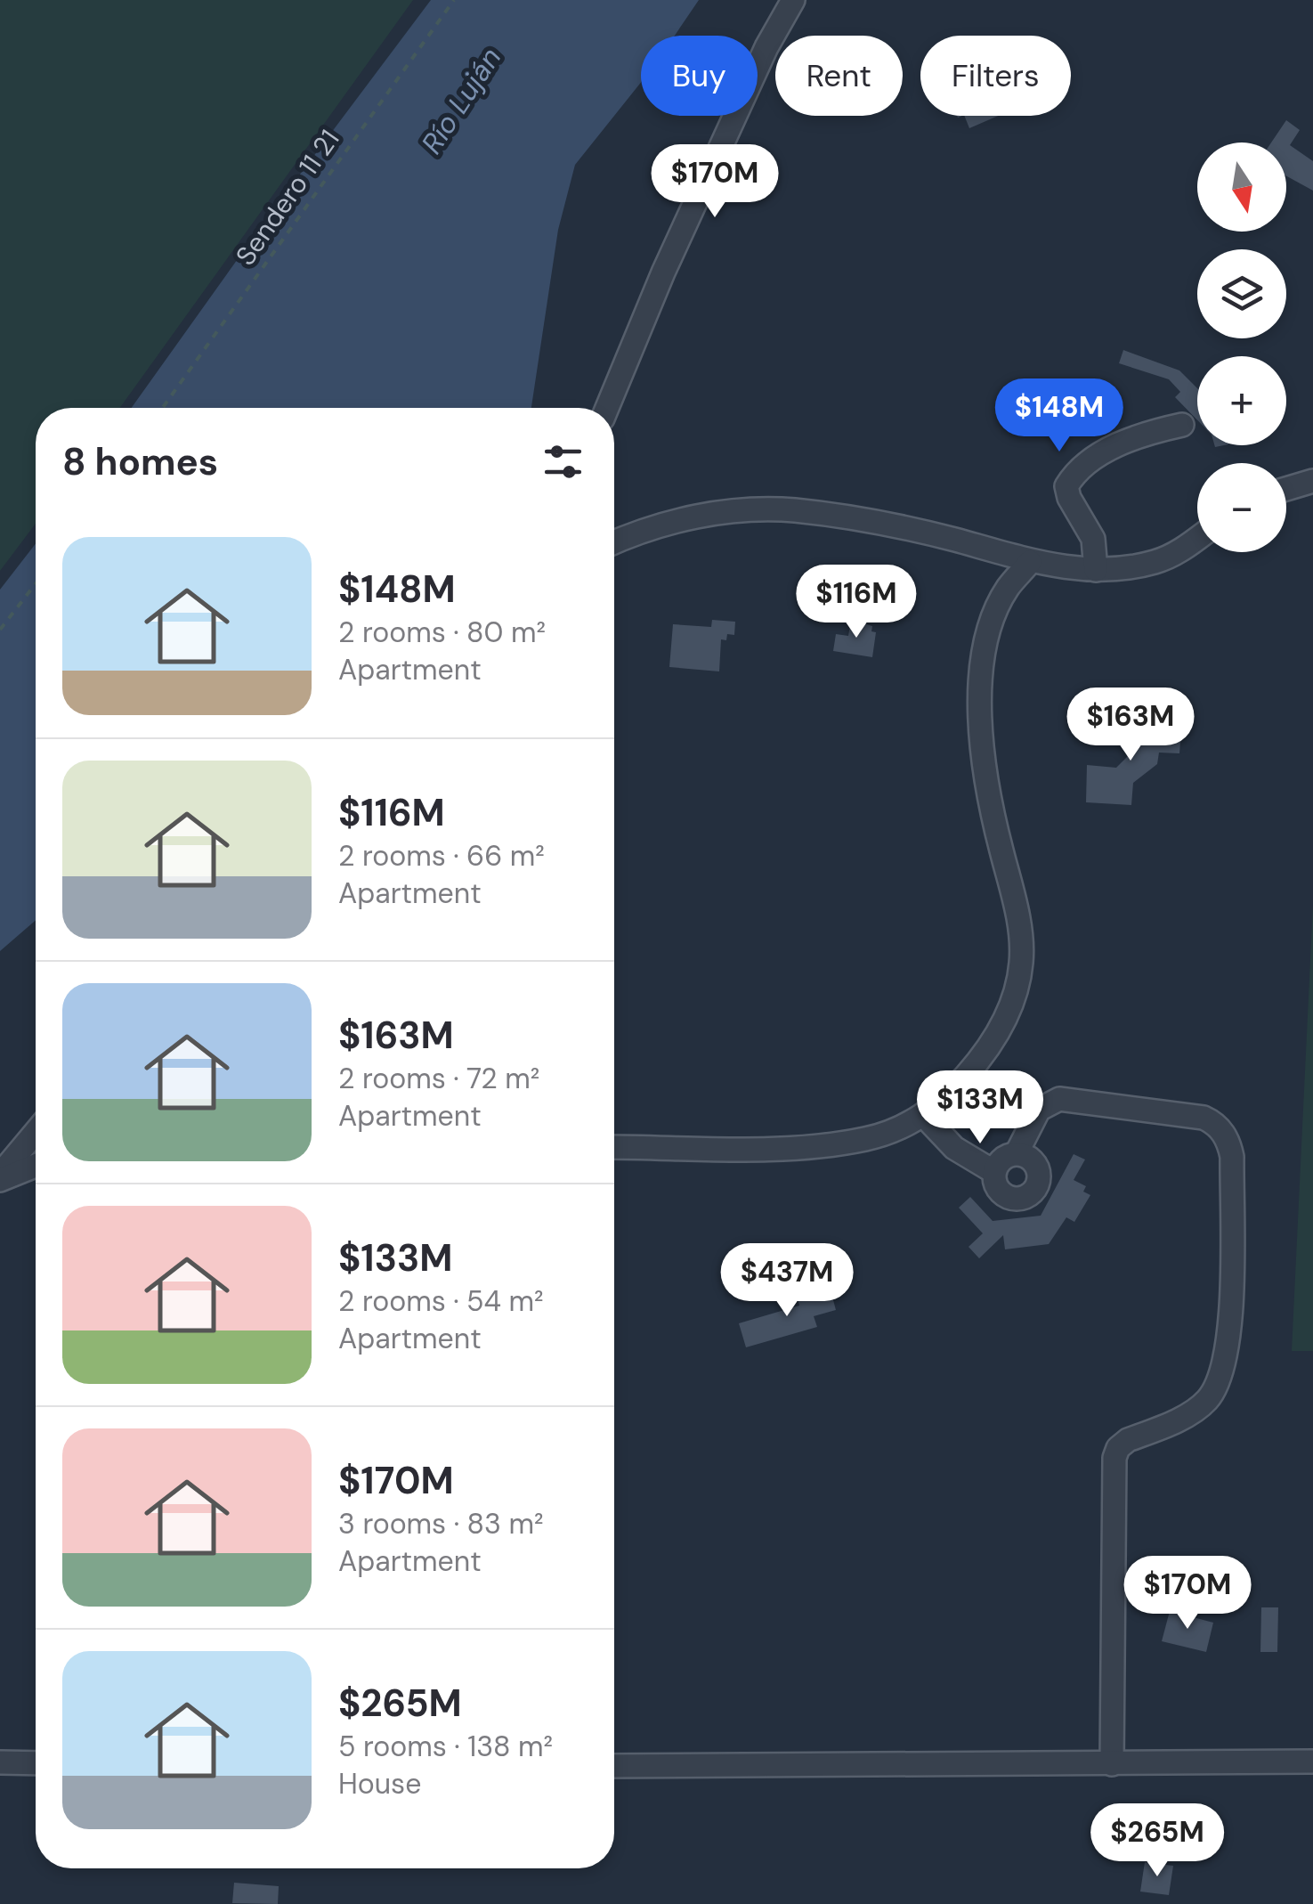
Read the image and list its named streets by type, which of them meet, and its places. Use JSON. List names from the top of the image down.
{
  "streets": {
    "path": ["Sendero 11 21"]
  },
  "water": ["Río Luján"],
  "north": "bottom",
  "page": {
    "chip": ["Buy", "Rent", "Filters"],
    "map_buttons": ["+", "−"],
    "price": [
      "$170M",
      "$148M",
      "$116M",
      "$163M",
      "$133M",
      "$437M",
      "$170M",
      "$265M"
    ],
    "heading": "8 homes",
    "list": [
      {
        "name": "$148M",
        "note": "2 rooms · 80 m² · Apartment"
      },
      {
        "name": "$116M",
        "note": "2 rooms · 66 m² · Apartment"
      },
      {
        "name": "$163M",
        "note": "2 rooms · 72 m² · Apartment"
      },
      {
        "name": "$133M",
        "note": "2 rooms · 54 m² · Apartment"
      },
      {
        "name": "$170M",
        "note": "3 rooms · 83 m² · Apartment"
      },
      {
        "name": "$265M",
        "note": "5 rooms · 138 m² · House"
      }
    ]
  }
}
